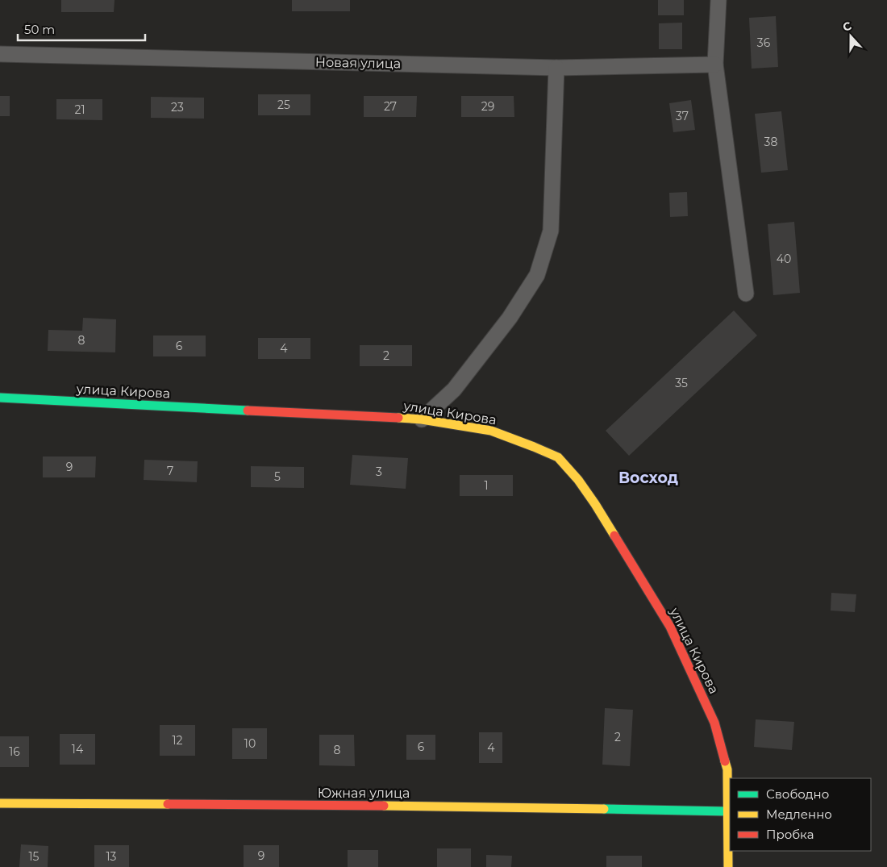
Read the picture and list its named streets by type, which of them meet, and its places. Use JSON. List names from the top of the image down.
{
  "streets": {
    "street": ["Новая улица", "улица Кирова", "Южная улица"]
  },
  "crossings": [
    ["улица Кирова", "Южная улица"]
  ],
  "districts": ["Восход"],
  "house_numbers": [
    "36",
    "25",
    "27",
    "29",
    "23",
    "21",
    "37",
    "38",
    "40",
    "8",
    "6",
    "4",
    "2",
    "35",
    "9",
    "7",
    "3",
    "5",
    "1",
    "2",
    "12",
    "10",
    "6",
    "4",
    "14",
    "8",
    "16",
    "9",
    "15",
    "13"
  ],
  "legend": ["Свободно", "Медленно", "Пробка"],
  "scale_bar": "50 m",
  "north": "top"
}
